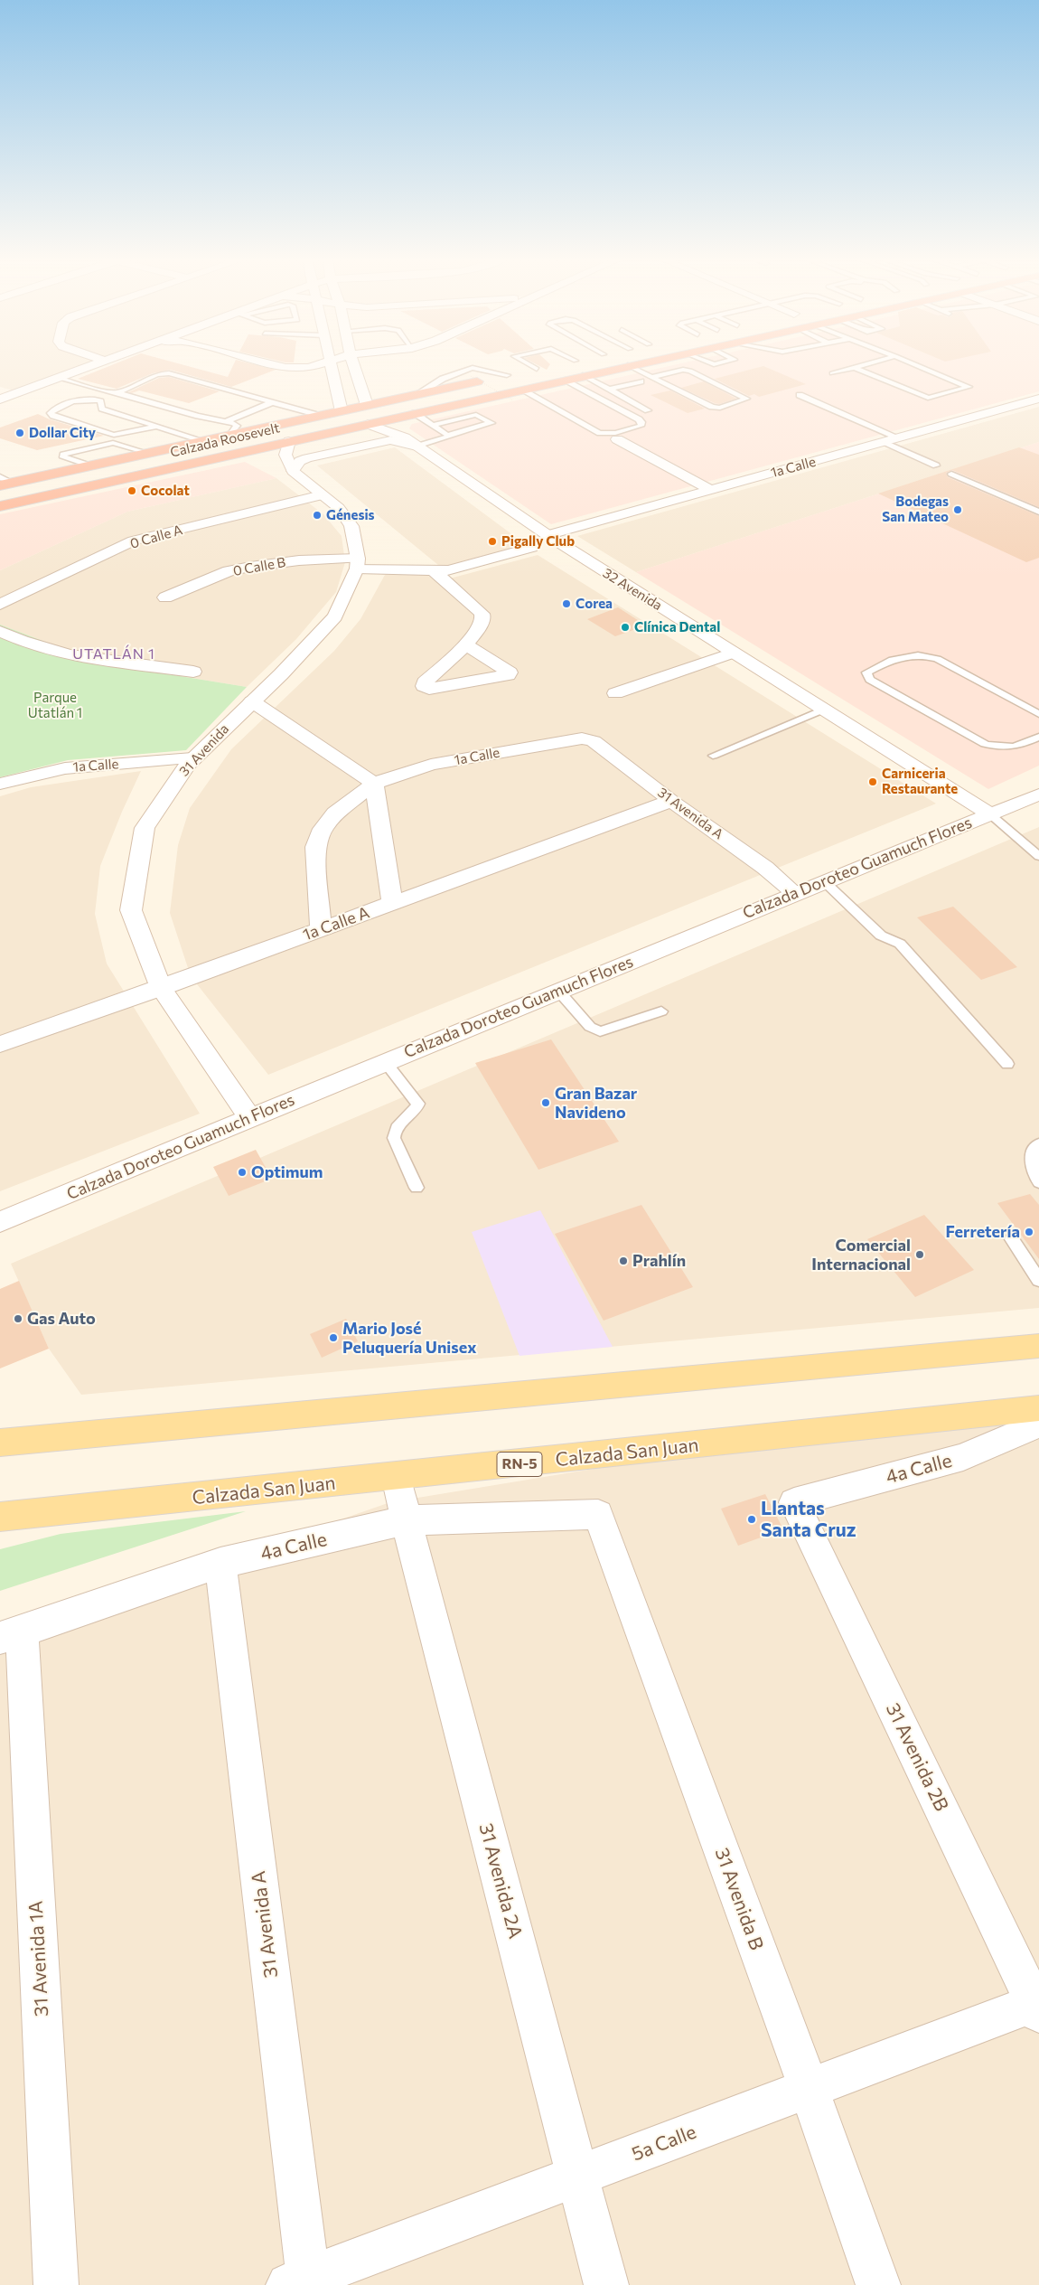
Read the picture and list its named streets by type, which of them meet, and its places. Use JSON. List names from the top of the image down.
{
  "streets": {
    "highway": ["Calzada Roosevelt"],
    "main road": ["Calzada San Juan", "RN-5"],
    "street": [
      "1a Calle",
      "0 Calle A",
      "0 Calle B",
      "32 Avenida",
      "31 Avenida",
      "31 Avenida A",
      "Calzada Doroteo Guamuch Flores",
      "1a Calle A",
      "4a Calle",
      "31 Avenida 2B",
      "31 Avenida 2A",
      "31 Avenida B",
      "31 Avenida 1A",
      "5a Calle"
    ]
  },
  "crossings": [
    ["Calzada Roosevelt", "32 Avenida"],
    ["1a Calle", "32 Avenida"],
    ["1a Calle", "31 Avenida"],
    ["1a Calle", "31 Avenida A"],
    ["1a Calle", "1a Calle A"],
    ["0 Calle B", "31 Avenida"],
    ["32 Avenida", "Calzada Doroteo Guamuch Flores"],
    ["31 Avenida", "Calzada Doroteo Guamuch Flores"],
    ["31 Avenida", "1a Calle A"],
    ["31 Avenida A", "Calzada Doroteo Guamuch Flores"],
    ["31 Avenida A", "1a Calle A"],
    ["31 Avenida A", "4a Calle"],
    ["31 Avenida A", "5a Calle"],
    ["Calzada San Juan", "31 Avenida 2A"],
    ["4a Calle", "31 Avenida 2B"],
    ["4a Calle", "31 Avenida 2A"],
    ["4a Calle", "31 Avenida B"],
    ["4a Calle", "31 Avenida 1A"],
    ["31 Avenida 2B", "5a Calle"],
    ["31 Avenida 2A", "5a Calle"],
    ["31 Avenida B", "5a Calle"]
  ],
  "districts": ["UTATLÁN 1"],
  "parks": ["Parque Utatlán 1"],
  "places": [
    "Dollar City",
    "Cocolat",
    "Bodegas San Mateo",
    "Génesis",
    "Pigally Club",
    "Corea",
    "Clínica Dental",
    "Carniceria Restaurante",
    "Gran Bazar Navideno",
    "Optimum",
    "Ferretería",
    "Comercial Internacional",
    "Prahlín",
    "Gas Auto",
    "Mario José Peluquería Unisex",
    "Llantas Santa Cruz"
  ]
}
